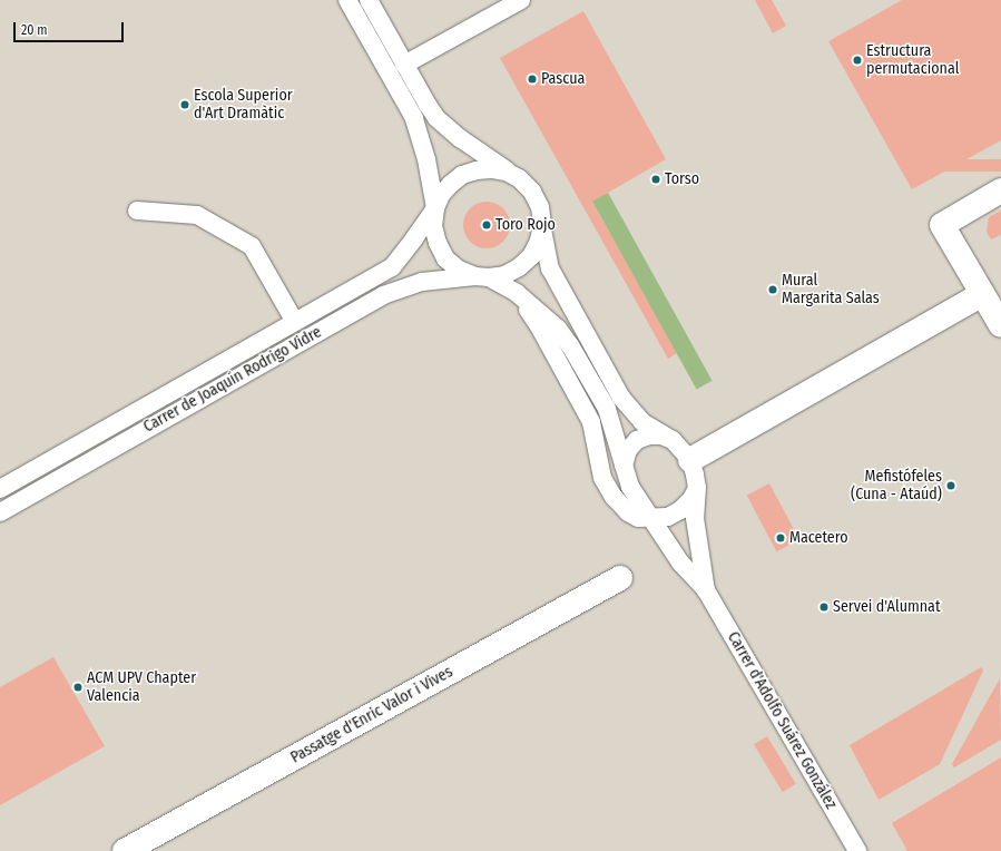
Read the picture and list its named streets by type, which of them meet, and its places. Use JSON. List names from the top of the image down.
{
  "streets": {
    "street": ["Passatge d'Enric Valor i Vives"],
    "lane": ["Carrer de Joaquín Rodrigo Vidre", "Carrer d'Adolfo Suárez González"]
  },
  "places": [
    "Estructura permutacional",
    "Pascua",
    "Escola Superior d'Art Dramàtic",
    "Torso",
    "Toro Rojo",
    "Mural Margarita Salas",
    "Mefistófeles (Cuna - Ataúd)",
    "Macetero",
    "Servei d'Alumnat",
    "ACM UPV Chapter Valencia"
  ],
  "scale_bar": "20 m"
}
